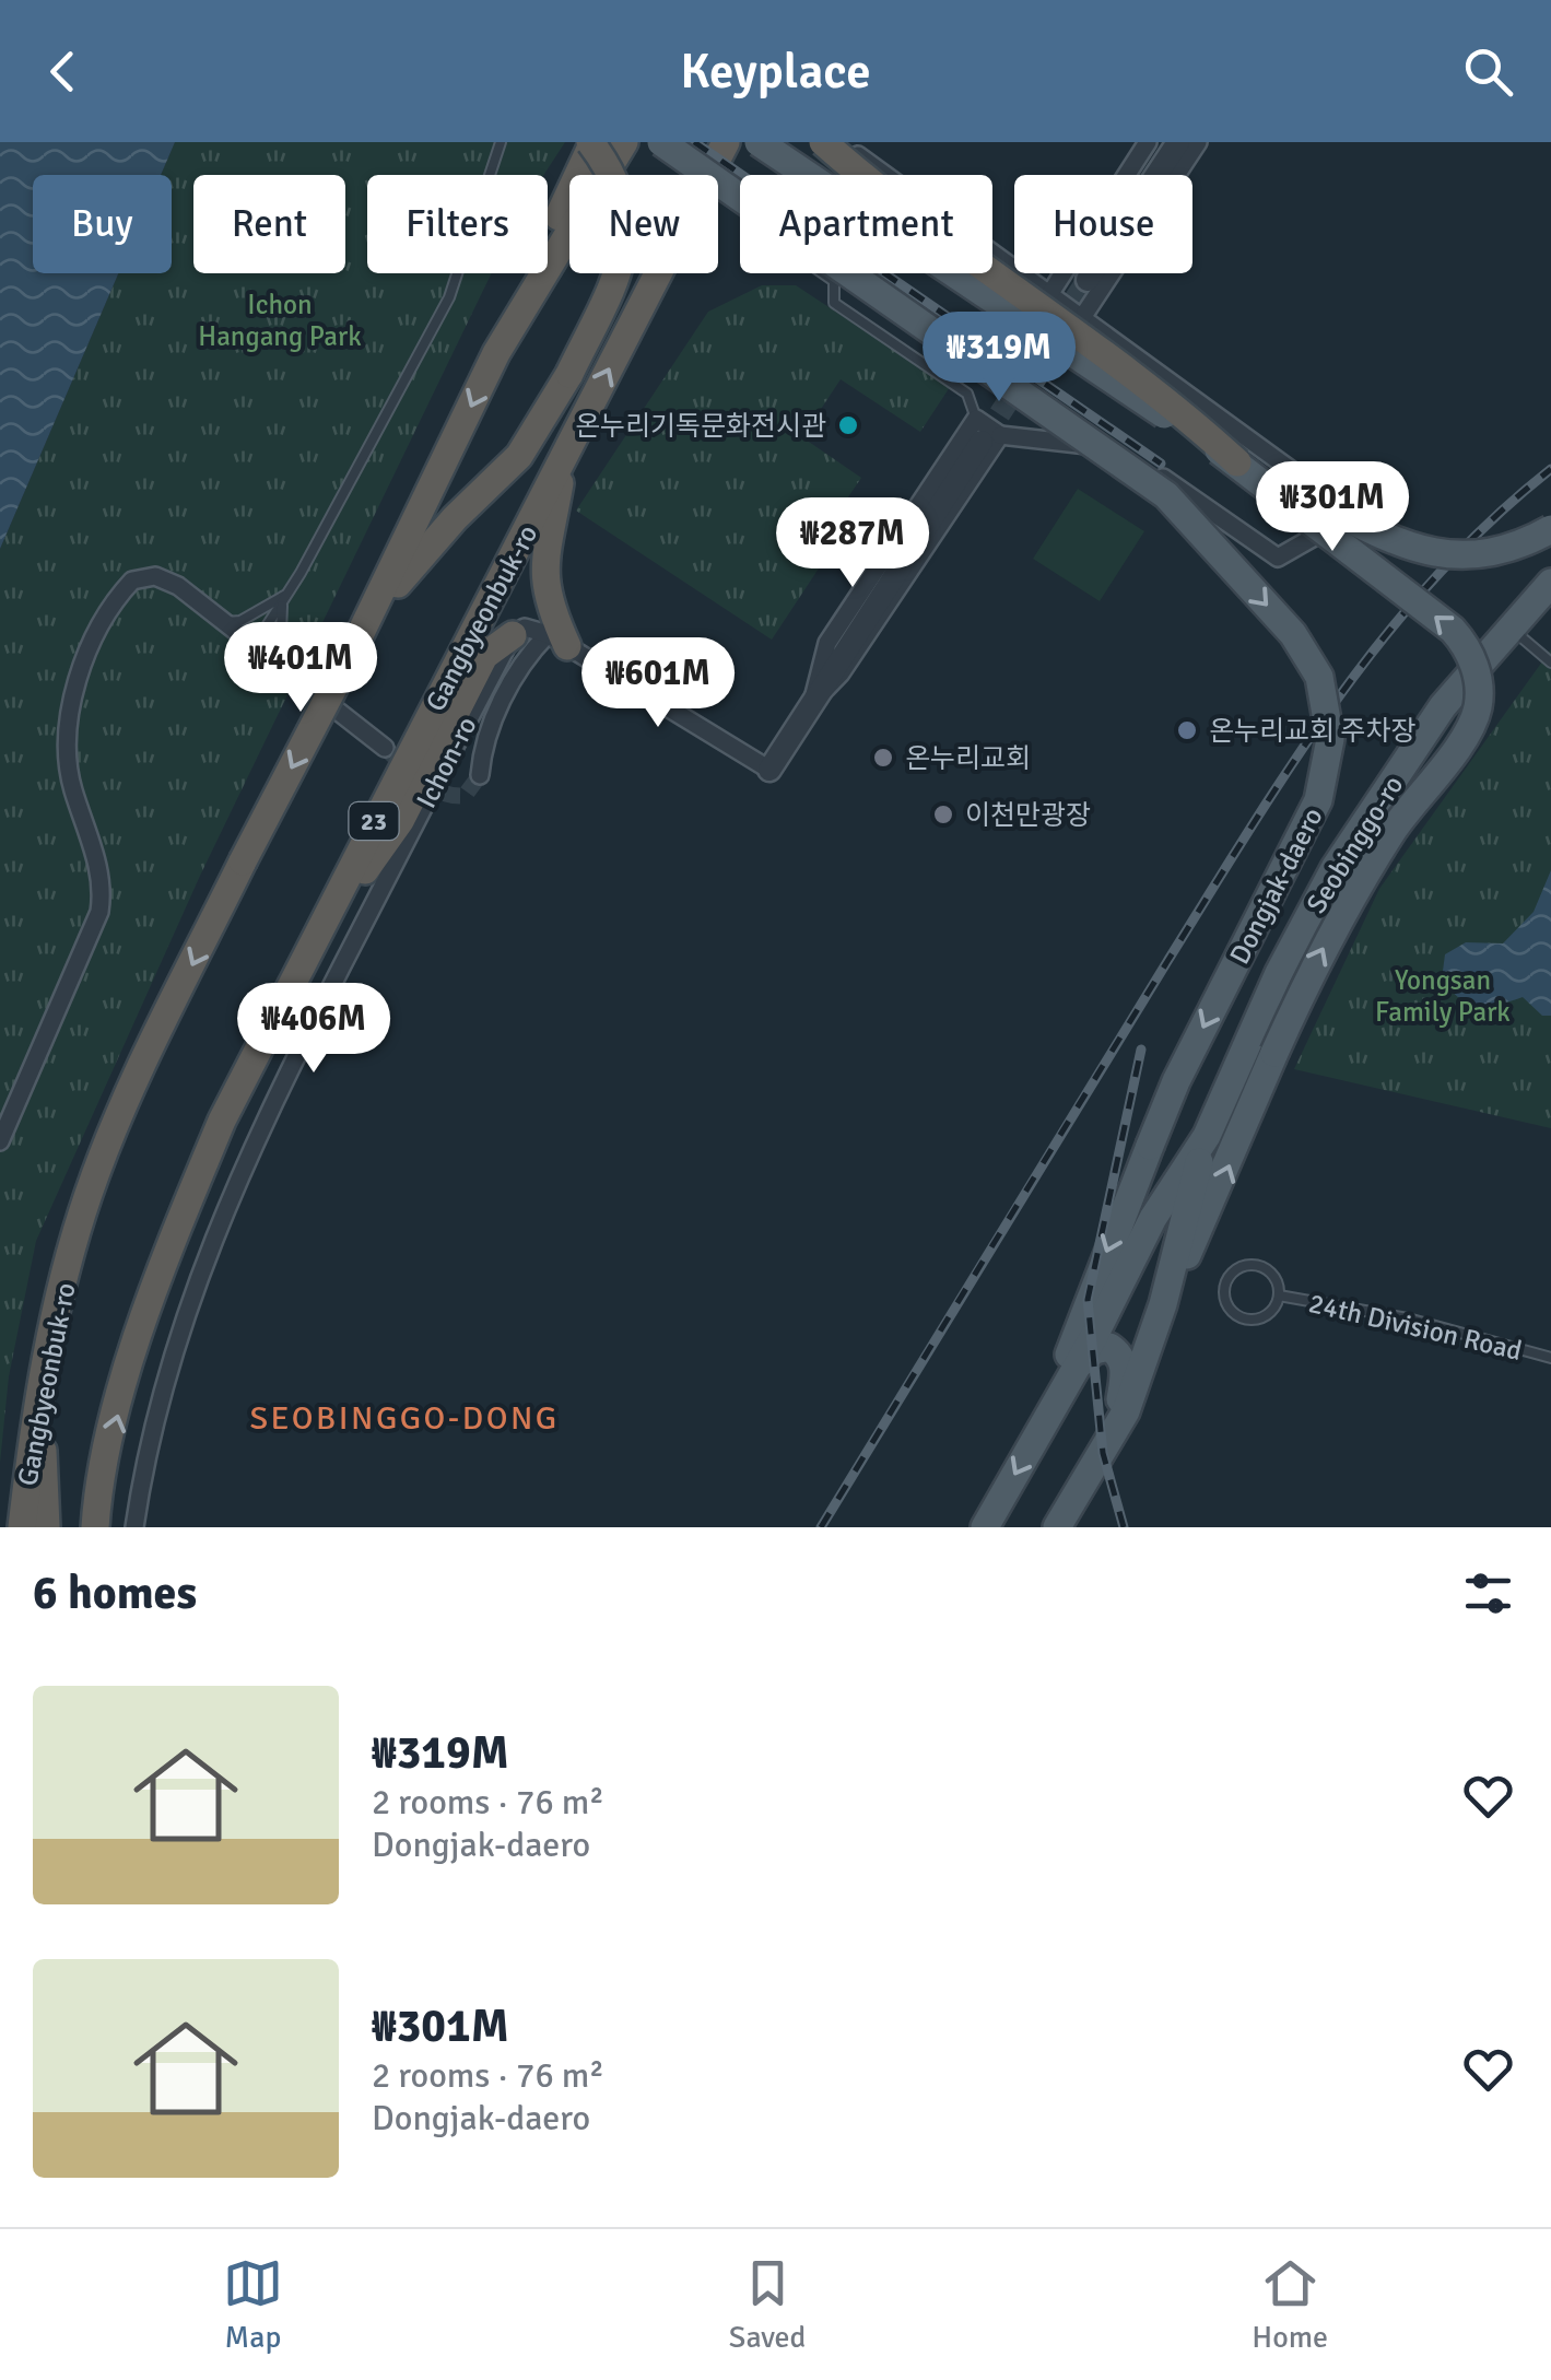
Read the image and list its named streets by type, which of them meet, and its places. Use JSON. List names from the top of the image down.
{
  "streets": {
    "highway": ["Gangbyeonbuk-ro", "23"],
    "main road": ["Seobinggo-ro", "Dongjak-daero"],
    "street": ["Ichon-ro"],
    "lane": ["24th Division Road"]
  },
  "crossings": [
    ["Seobinggo-ro", "Dongjak-daero"]
  ],
  "one_way": ["Dongjak-daero"],
  "districts": ["SEOBINGGO-DONG"],
  "parks": ["Ichon Hangang Park", "Yongsan Family Park"],
  "places": [
    "온누리기독문화전시관",
    "온누리교회 주차장",
    "온누리교회",
    "이천만광장"
  ],
  "page": {
    "header": "Keyplace",
    "chip": [
      "Buy",
      "Rent",
      "Filters",
      "New",
      "Apartment",
      "House"
    ],
    "price": [
      "₩319M",
      "₩301M",
      "₩287M",
      "₩401M",
      "₩601M",
      "₩406M"
    ],
    "heading": "6 homes",
    "list": [
      {
        "name": "₩319M",
        "note": "2 rooms · 76 m² · Dongjak-daero"
      },
      {
        "name": "₩301M",
        "note": "2 rooms · 76 m² · Dongjak-daero"
      }
    ],
    "tabs": ["Map", "Saved", "Home"]
  }
}
